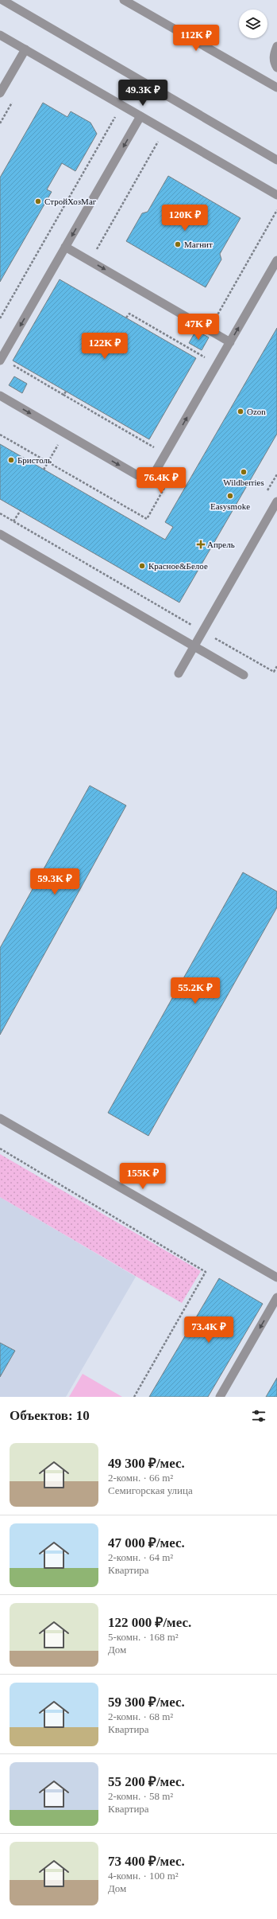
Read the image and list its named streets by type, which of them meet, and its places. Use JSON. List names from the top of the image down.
{
  "places": {
    "other": [
      "СтройХозМаг",
      "Магнит",
      "Ozon",
      "Бристоль",
      "Wildberries",
      "Easysmoke",
      "Красное&Белое"
    ],
    "health": ["Апрель"]
  },
  "page": {
    "price": [
      "112K ₽",
      "49.3K ₽",
      "120K ₽",
      "47K ₽",
      "122K ₽",
      "76.4K ₽",
      "59.3K ₽",
      "55.2K ₽",
      "155K ₽",
      "73.4K ₽"
    ],
    "heading": "Объектов: 10",
    "list": [
      {
        "name": "49 300 ₽/мес.",
        "note": "2-комн. · 66 m² · Семигорская улица"
      },
      {
        "name": "47 000 ₽/мес.",
        "note": "2-комн. · 64 m² · Квартира"
      },
      {
        "name": "122 000 ₽/мес.",
        "note": "5-комн. · 168 m² · Дом"
      },
      {
        "name": "59 300 ₽/мес.",
        "note": "2-комн. · 68 m² · Квартира"
      },
      {
        "name": "55 200 ₽/мес.",
        "note": "2-комн. · 58 m² · Квартира"
      },
      {
        "name": "73 400 ₽/мес.",
        "note": "4-комн. · 100 m² · Дом"
      }
    ]
  }
}
